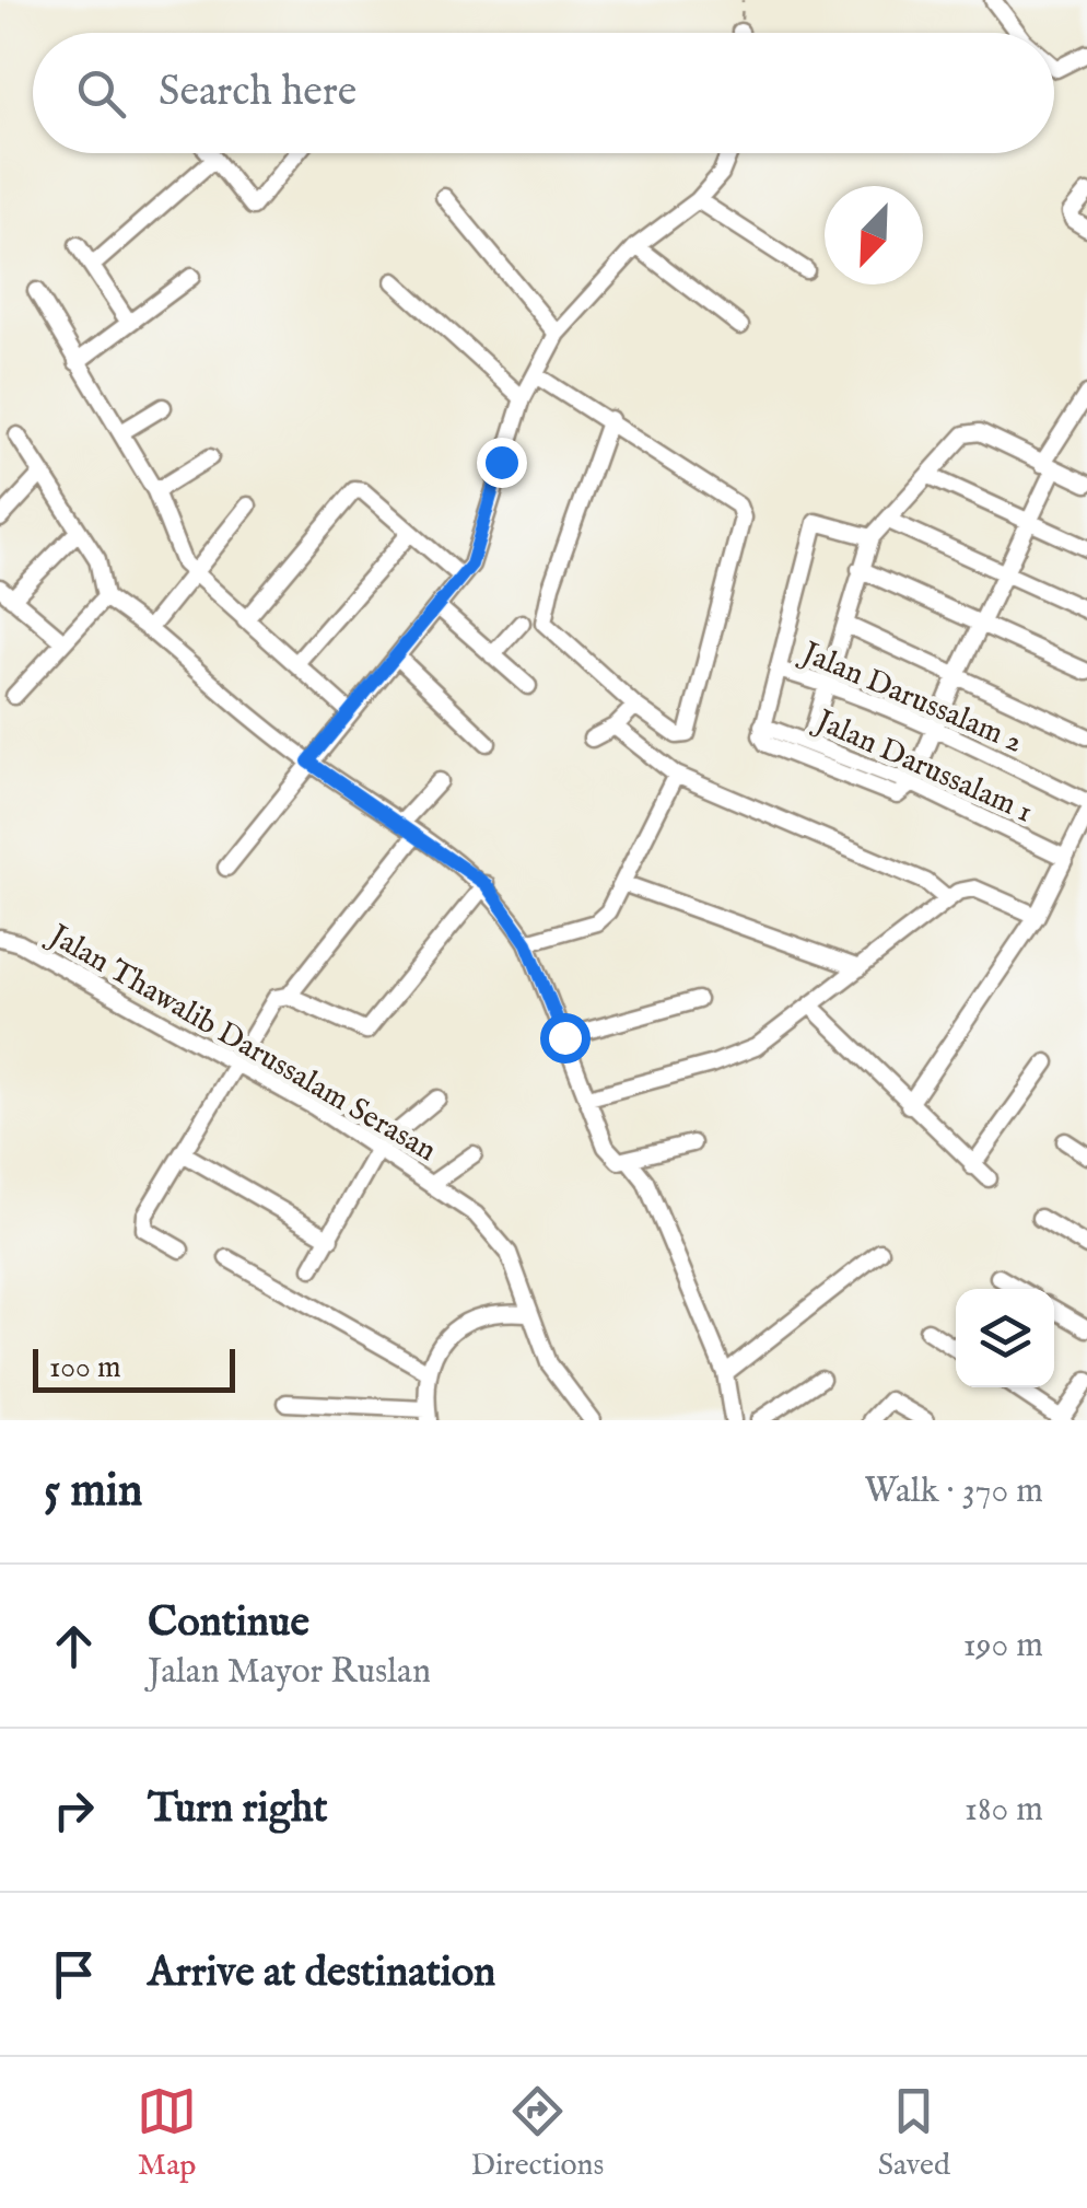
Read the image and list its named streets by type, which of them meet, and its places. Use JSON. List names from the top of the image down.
{
  "streets": {
    "street": ["Jalan Darussalam 2", "Jalan Darussalam 1", "Jalan Thawalib Darussalam Serasan"]
  },
  "scale_bar": "100 m",
  "north": "bottom left",
  "page": {
    "search": "Search here",
    "scale": "100 m",
    "heading": ["5 min", "Walk · 370 m"],
    "list": [
      ["Continue", "Jalan Mayor Ruslan", "190 m"],
      ["Turn right", "180 m"],
      "Arrive at destination"
    ],
    "nav": ["Map", "Directions", "Saved"]
  }
}
